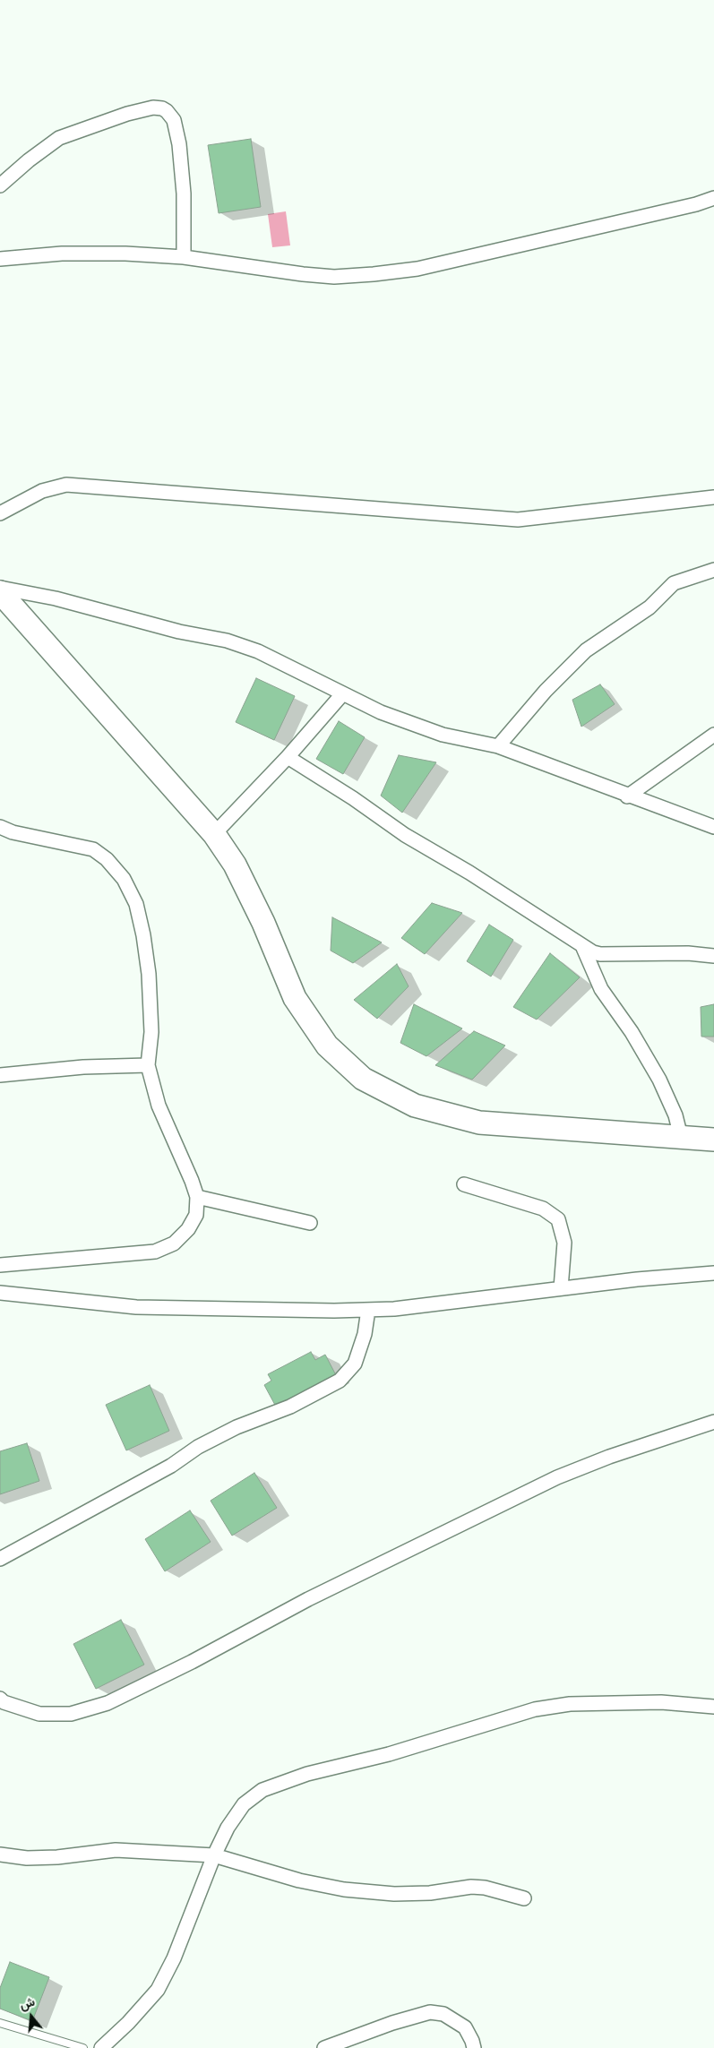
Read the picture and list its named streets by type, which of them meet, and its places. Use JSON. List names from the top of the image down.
{
  "north": "top"
}
